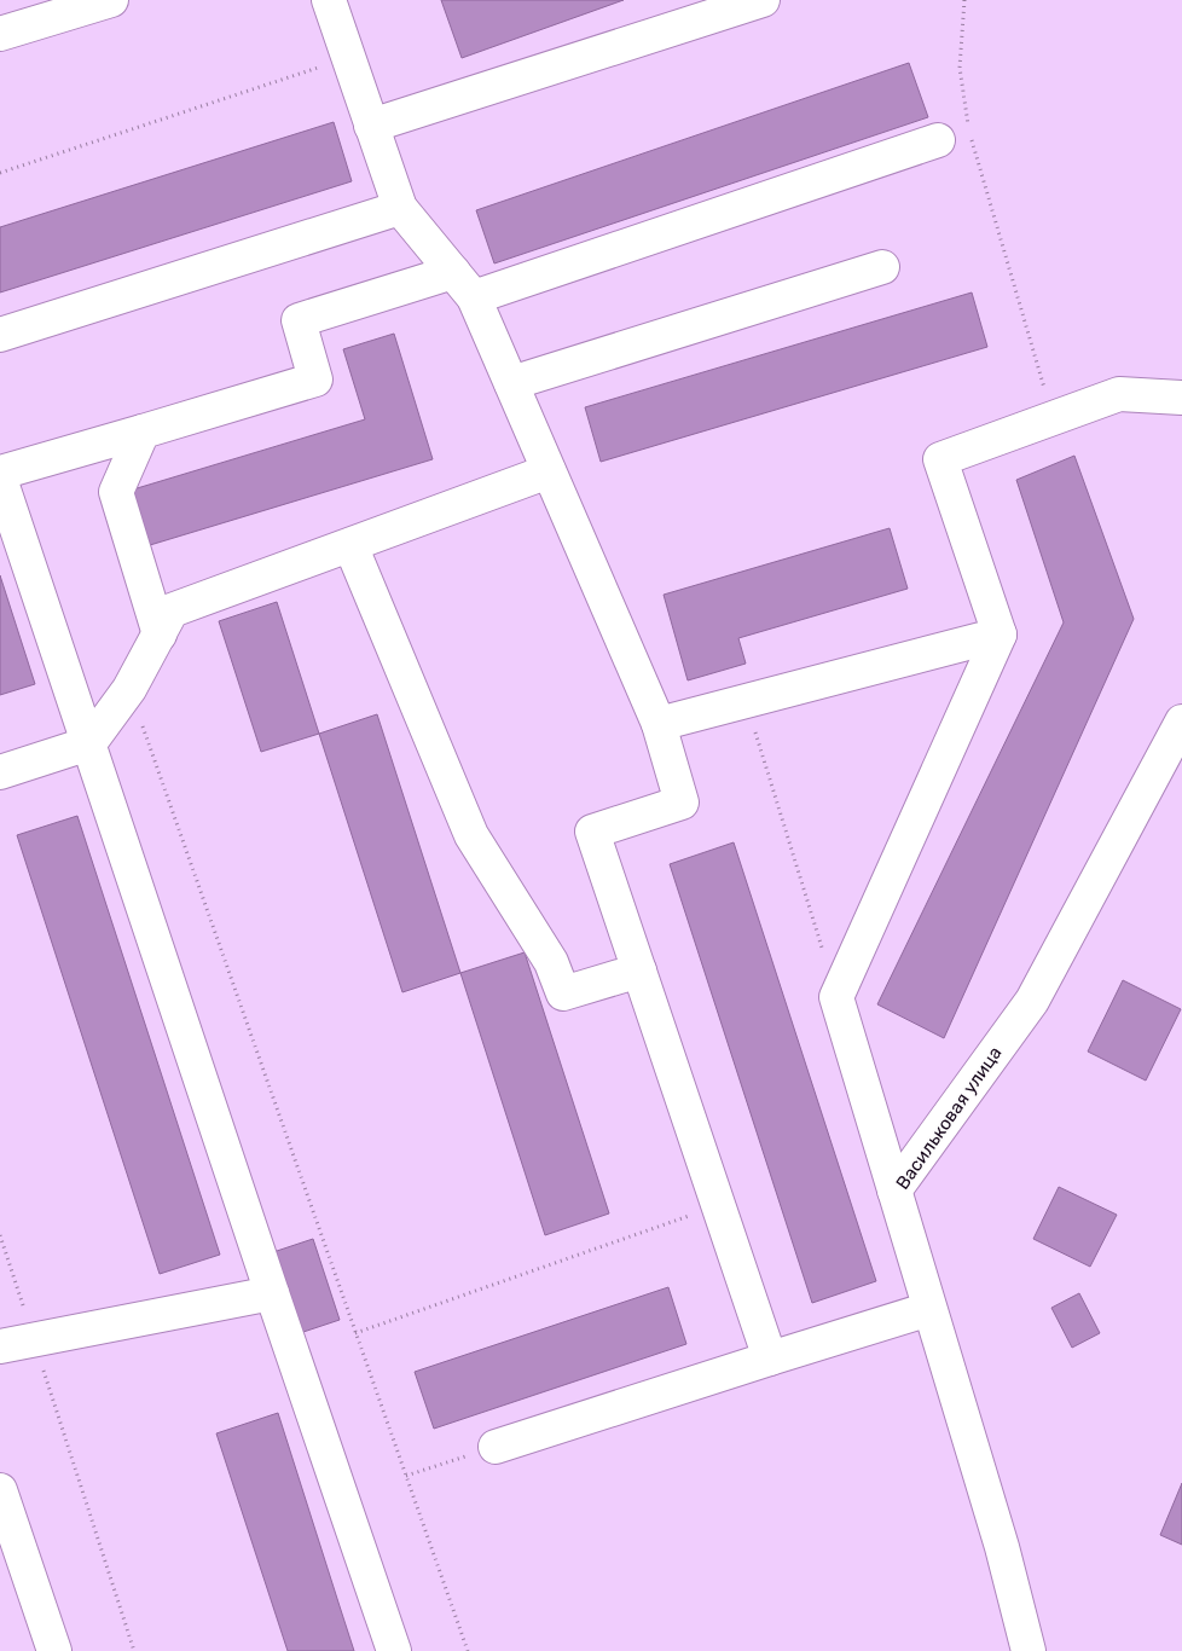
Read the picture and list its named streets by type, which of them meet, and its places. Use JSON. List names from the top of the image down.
{
  "streets": {
    "street": ["Васильковая улица"]
  }
}
